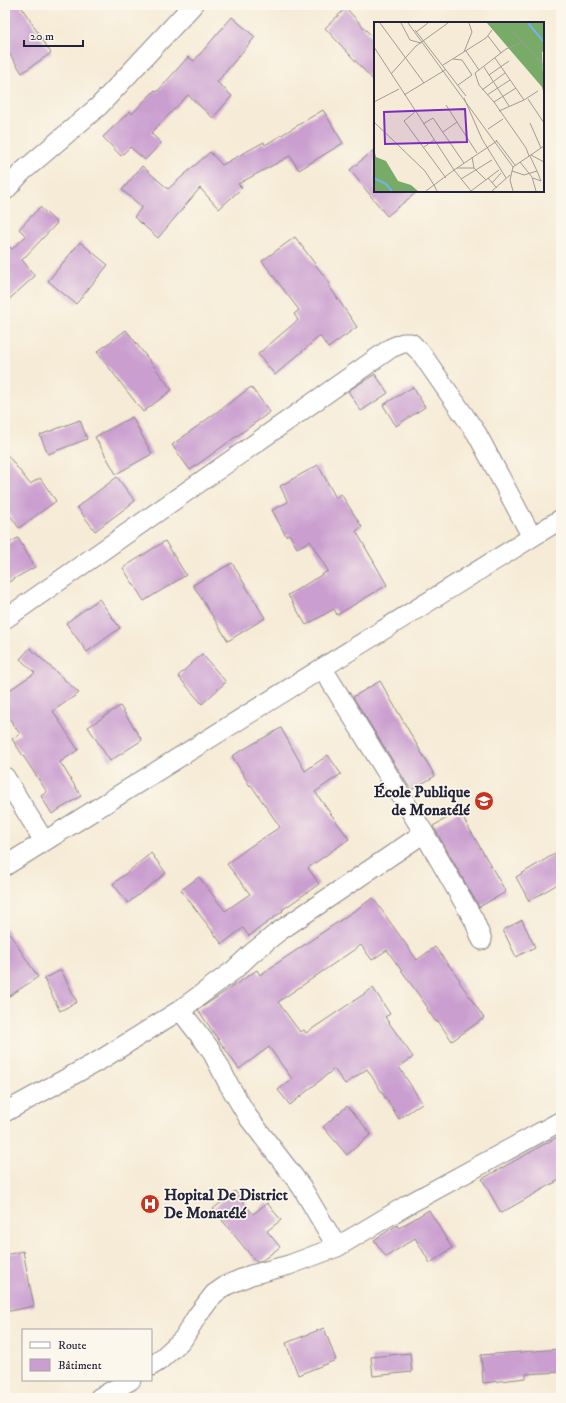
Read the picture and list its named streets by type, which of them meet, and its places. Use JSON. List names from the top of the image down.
{
  "places": {
    "school or university": ["École Publique de Monatélé"],
    "hospital": ["Hopital De District De Monatélé"]
  },
  "legend": ["Route", "Bâtiment"],
  "scale_bar": "20 m"
}
